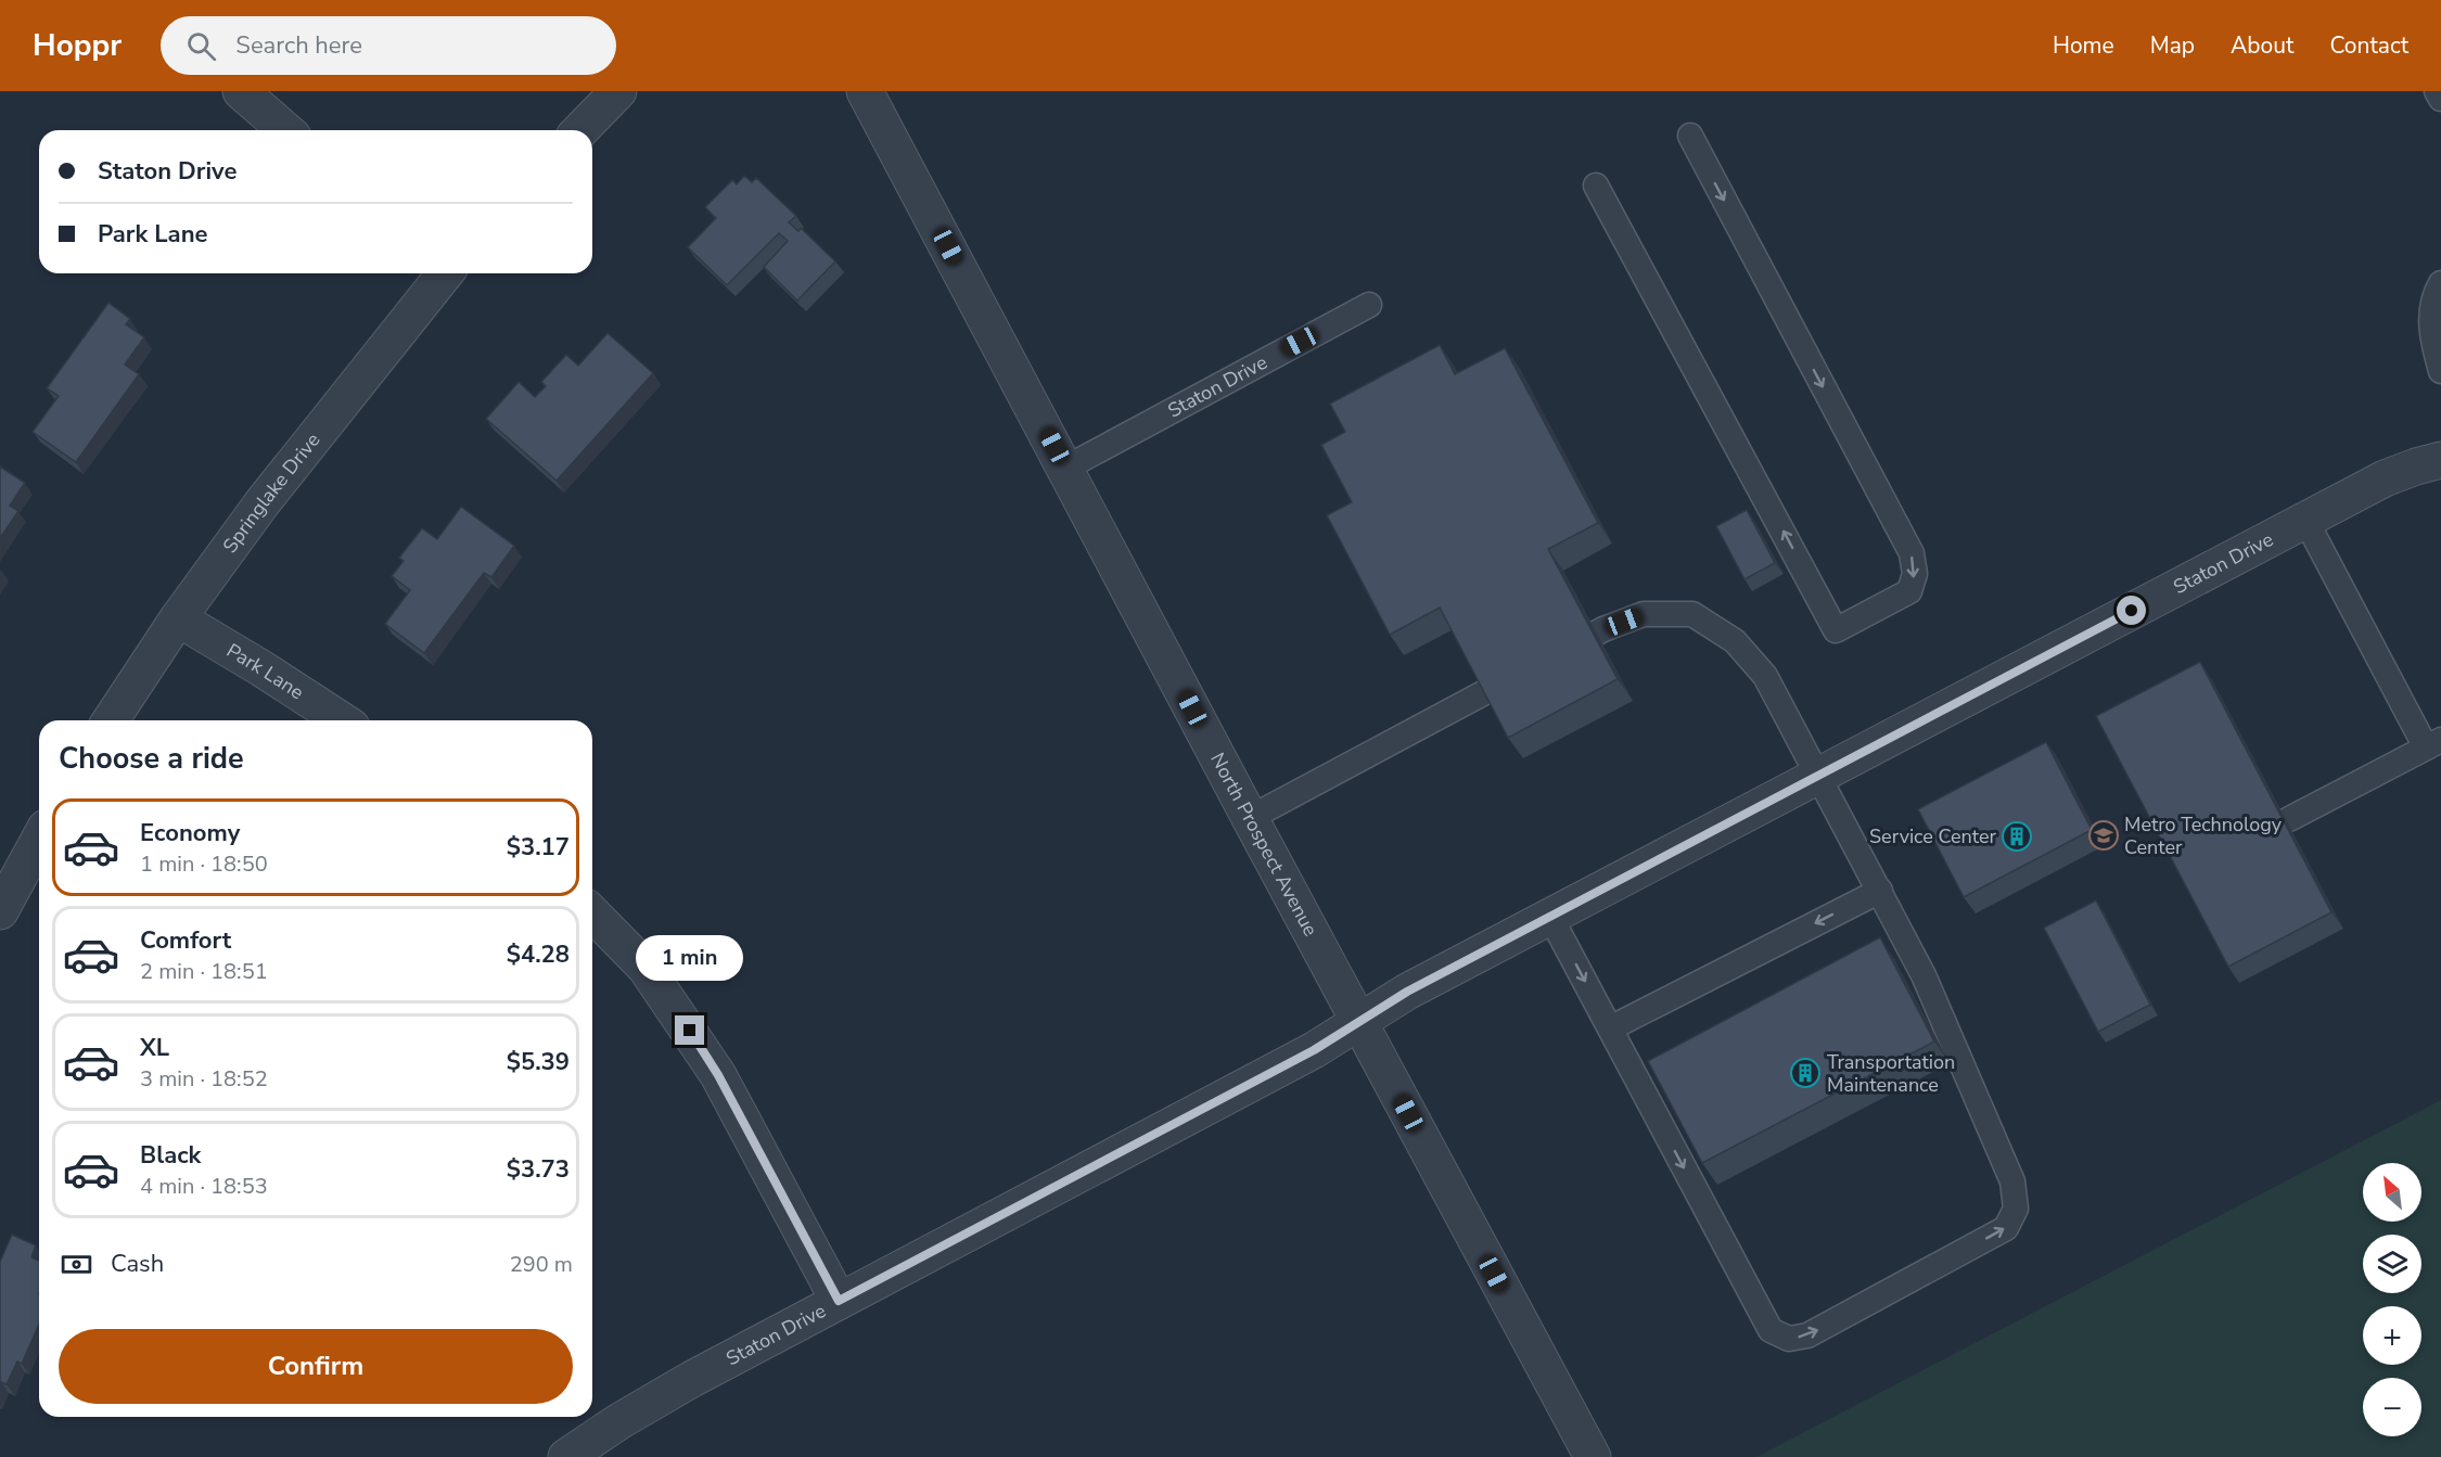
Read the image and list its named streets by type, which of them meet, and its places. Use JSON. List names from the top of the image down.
{
  "streets": {
    "street": [
      "Staton Drive",
      "Springlake Drive",
      "Park Lane",
      "North Prospect Avenue"
    ]
  },
  "crossings": [
    ["Staton Drive", "North Prospect Avenue"],
    ["Springlake Drive", "Park Lane"]
  ],
  "places": {
    "school or university": ["Metro Technology Center"],
    "building": ["Service Center", "Transportation Maintenance"]
  },
  "north": "top left",
  "page": {
    "header": "Hoppr",
    "search": "Search here",
    "nav": [
      "Home",
      "Map",
      "About",
      "Contact"
    ],
    "banner": ["Staton Drive", "Park Lane"],
    "heading": "Choose a ride",
    "list": [
      {
        "name": "Economy",
        "note": "1 min · 18:50",
        "value": "$3.17"
      },
      {
        "name": "Comfort",
        "note": "2 min · 18:51",
        "value": "$4.28"
      },
      {
        "name": "XL",
        "note": "3 min · 18:52",
        "value": "$5.39"
      },
      {
        "name": "Black",
        "note": "4 min · 18:53",
        "value": "$3.73"
      }
    ],
    "bubble": "1 min",
    "map_buttons": ["+", "−"],
    "pay": ["Cash", "290 m"],
    "buttons": "Confirm"
  }
}
